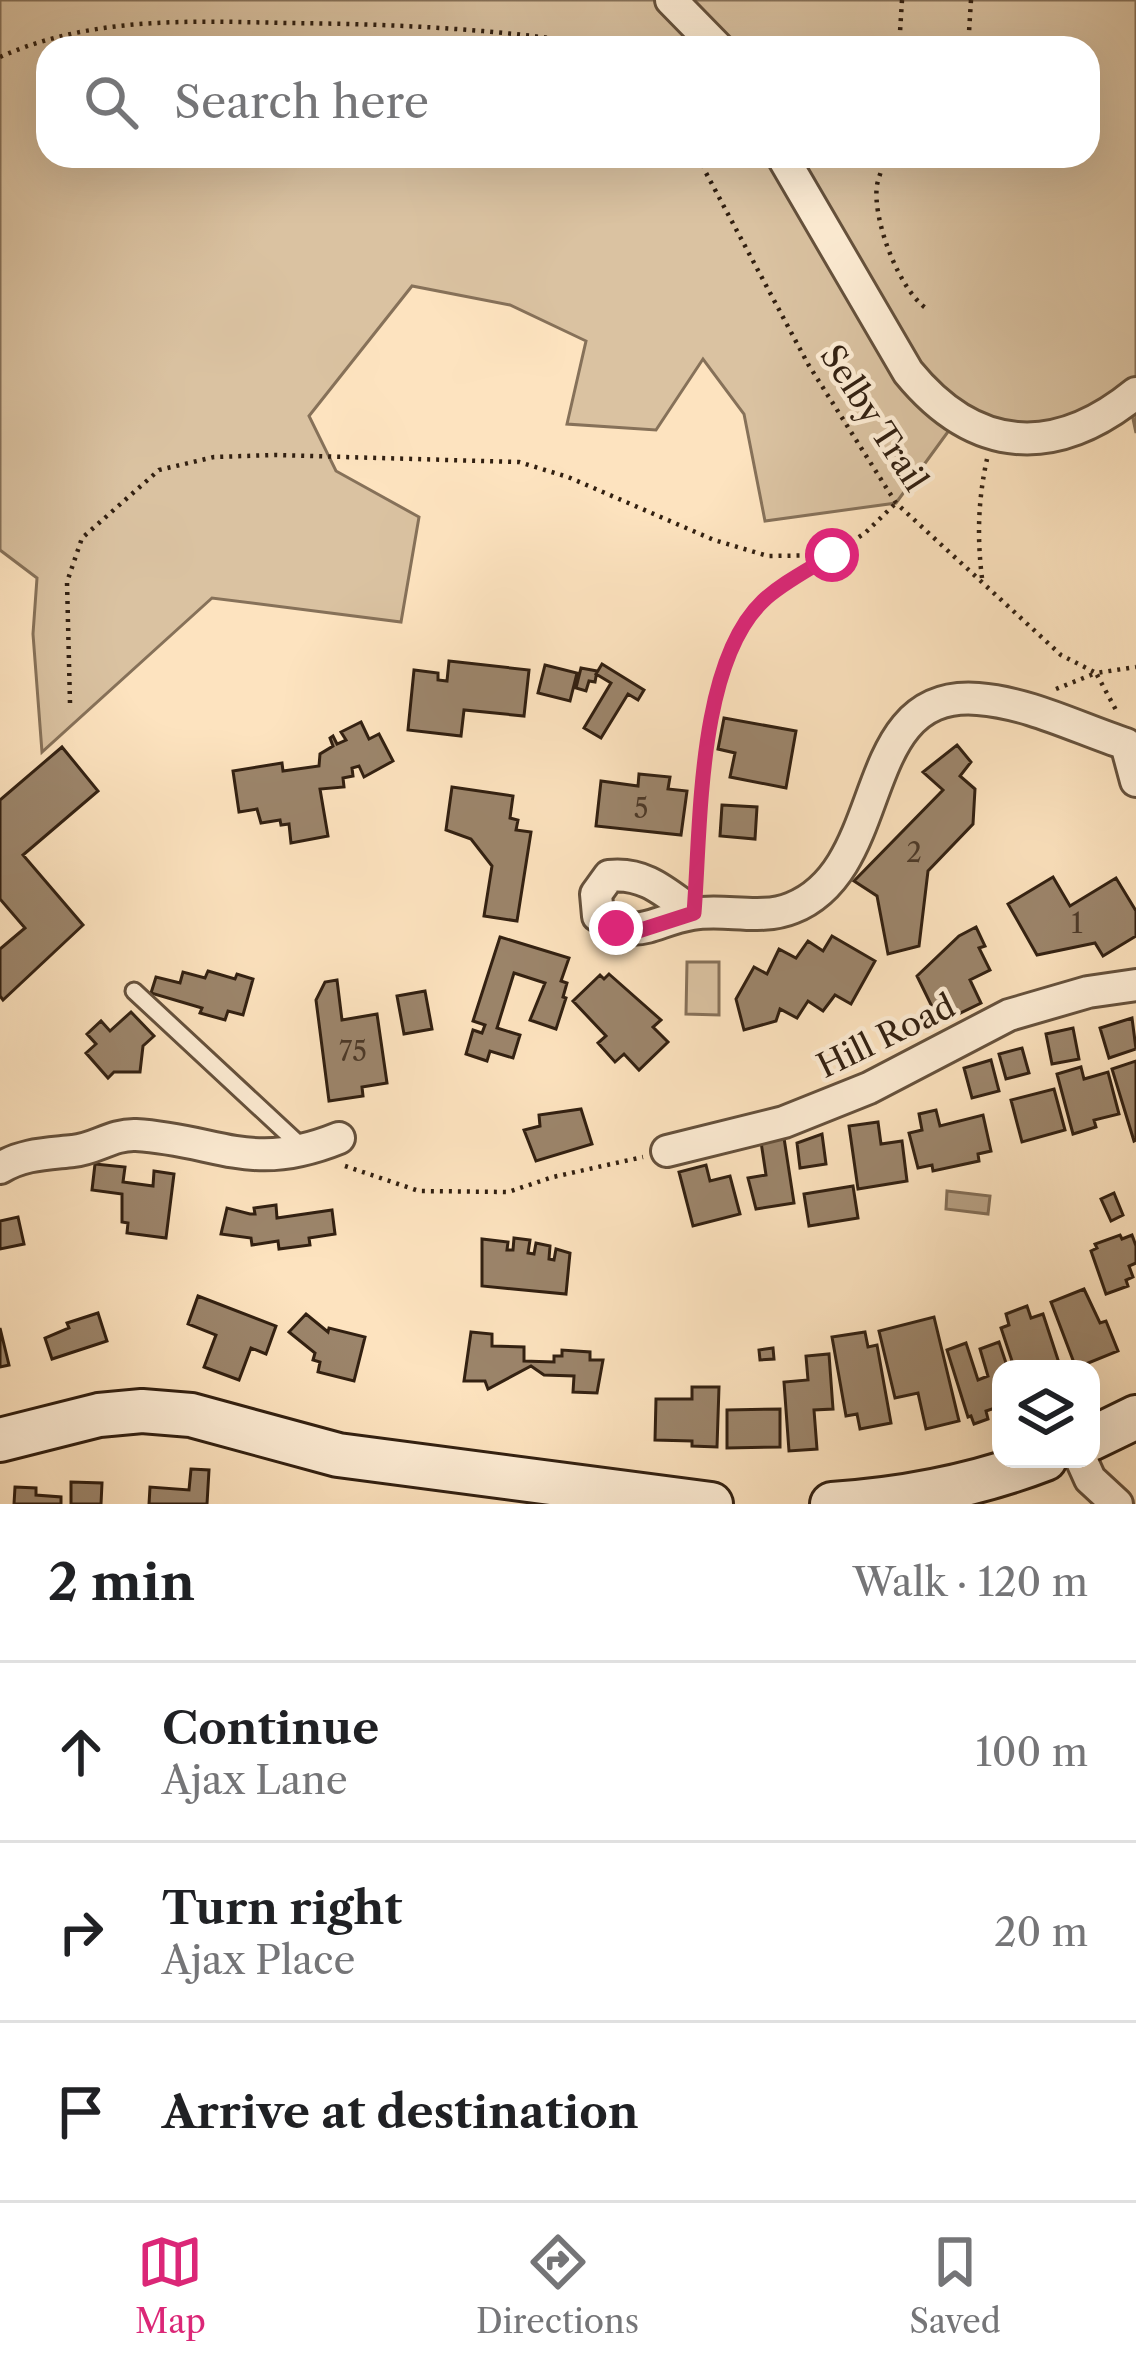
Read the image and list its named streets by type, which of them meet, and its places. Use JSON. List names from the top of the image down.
{
  "streets": {
    "street": ["Hill Road"],
    "path": ["Selby Trail"]
  },
  "house_numbers": [
    "5",
    "2",
    "1",
    "75"
  ],
  "page": {
    "search": "Search here",
    "heading": ["2 min", "Walk · 120 m"],
    "list": [
      ["Continue", "Ajax Lane", "100 m"],
      ["Turn right", "Ajax Place", "20 m"],
      "Arrive at destination"
    ],
    "nav": ["Map", "Directions", "Saved"]
  }
}
